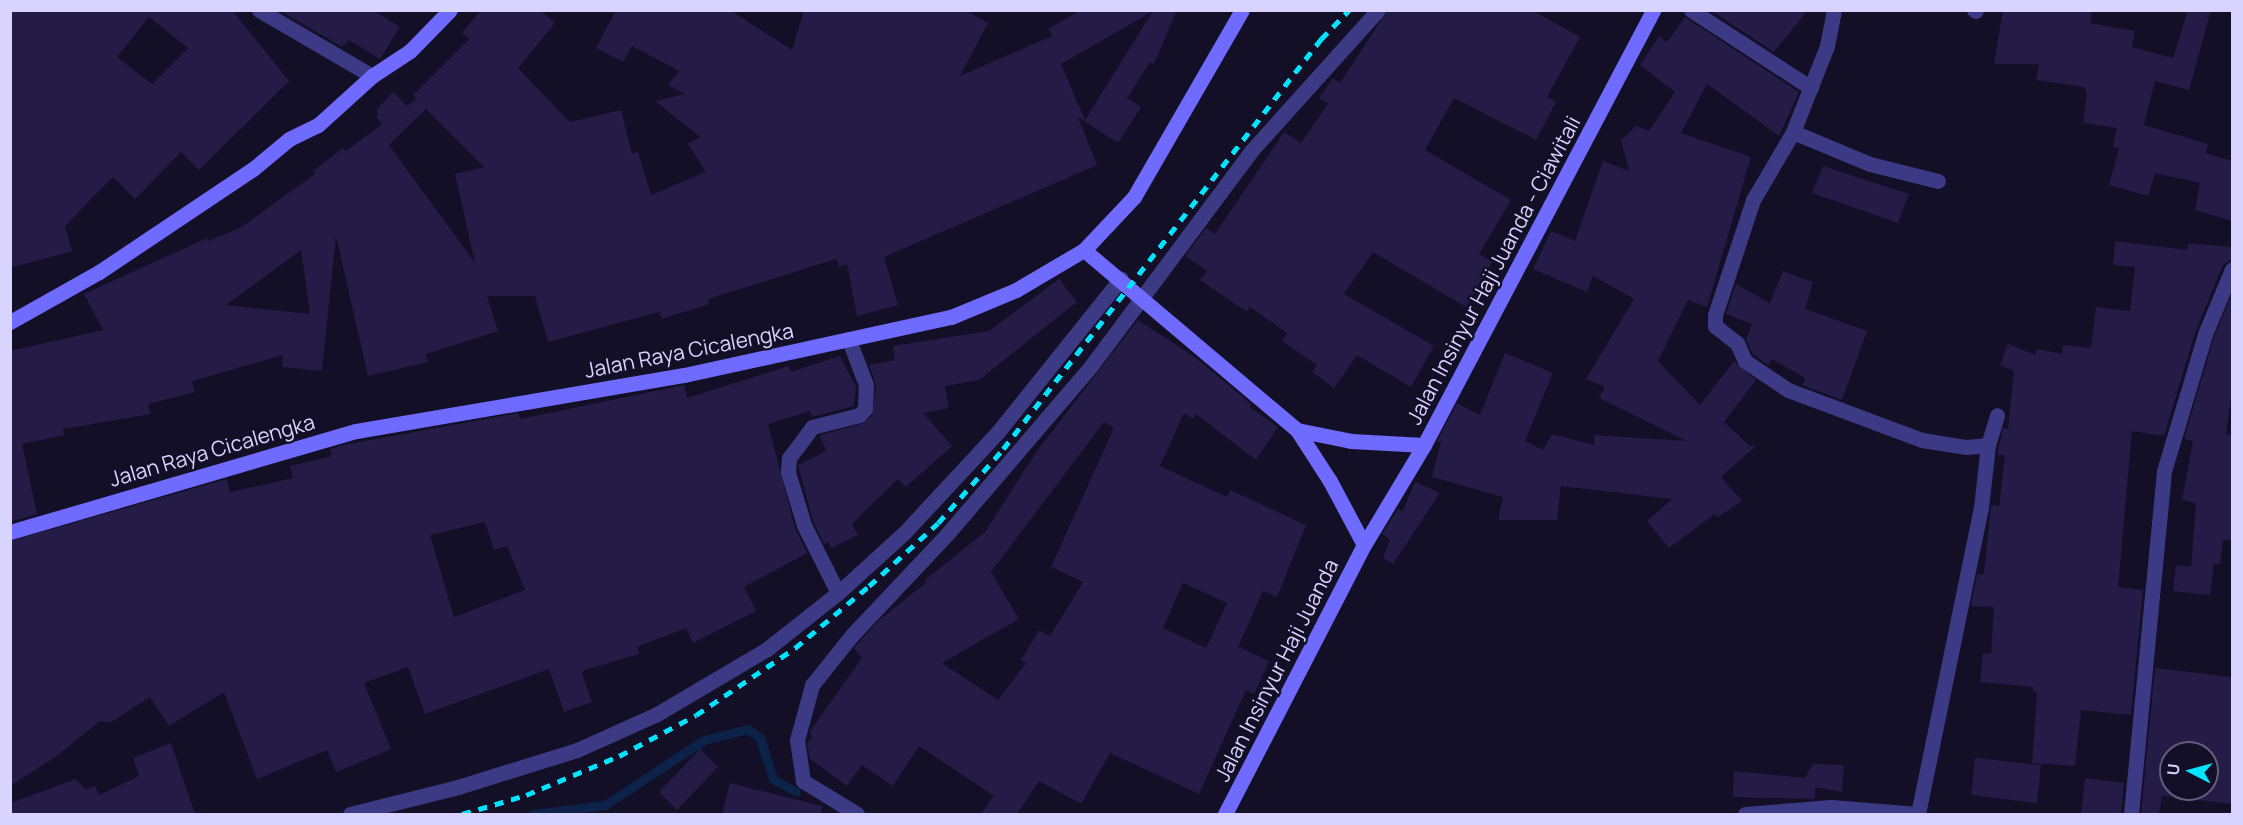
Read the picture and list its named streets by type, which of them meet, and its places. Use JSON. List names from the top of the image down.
{
  "streets": {
    "main road": ["Jalan Insinyur Haji Juanda - Ciawitali", "Jalan Raya Cicalengka", "Jalan Insinyur Haji Juanda"]
  },
  "crossings": [
    ["Jalan Insinyur Haji Juanda - Ciawitali", "Jalan Insinyur Haji Juanda"]
  ],
  "north": "left"
}
